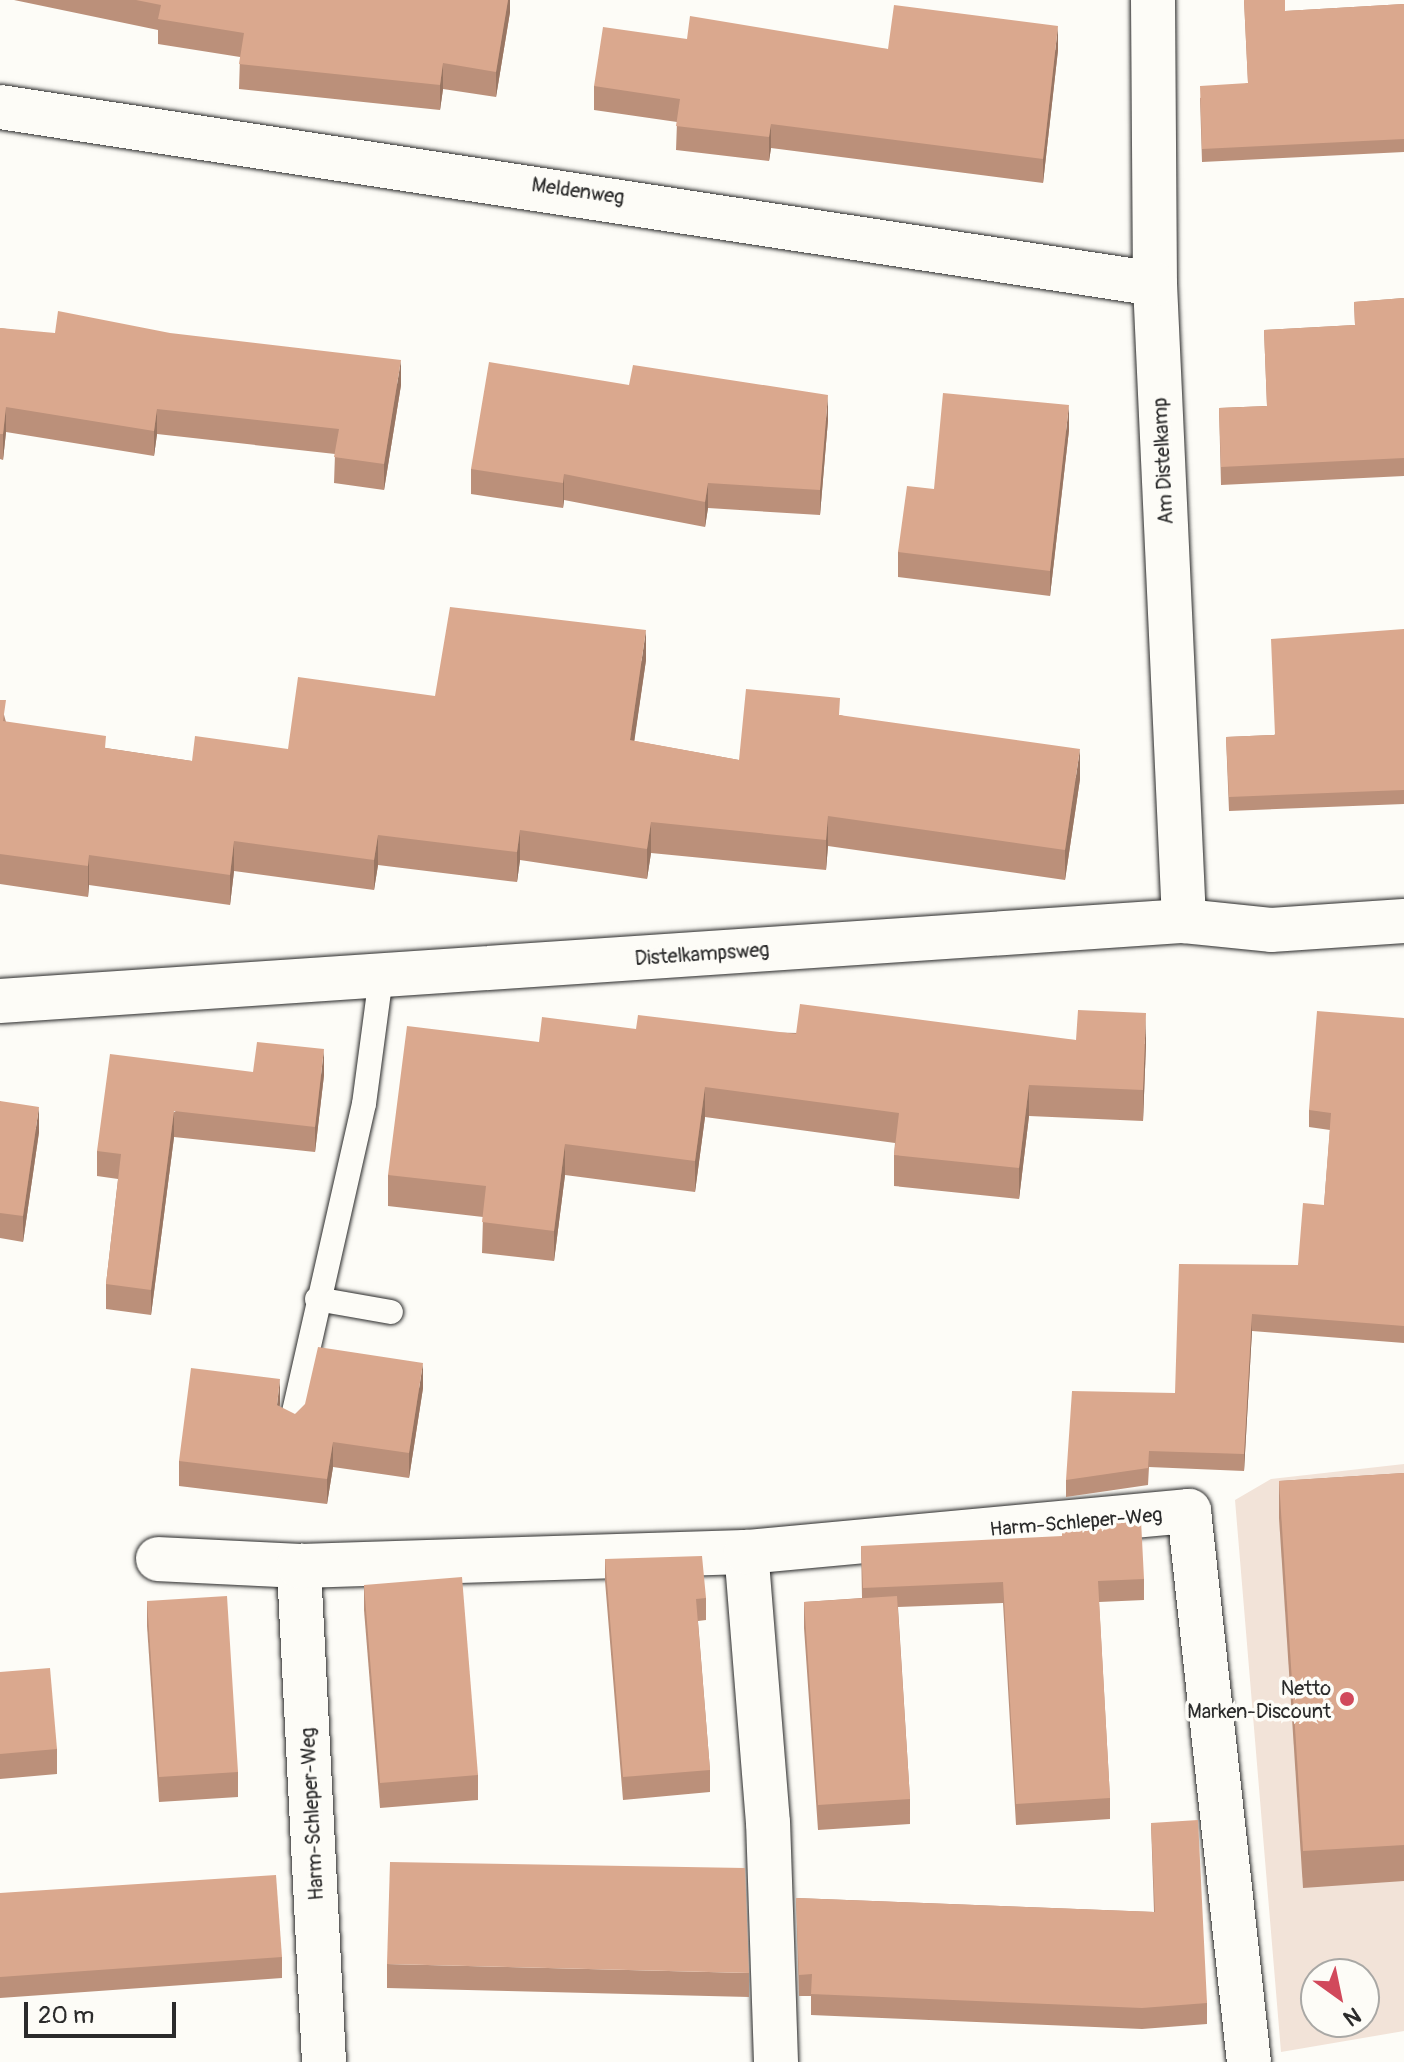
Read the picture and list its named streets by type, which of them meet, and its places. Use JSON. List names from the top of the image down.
{
  "streets": {
    "street": [
      "Meldenweg",
      "Am Distelkamp",
      "Distelkampsweg",
      "Harm-Schleper-Weg"
    ]
  },
  "crossings": [
    ["Meldenweg", "Am Distelkamp"],
    ["Am Distelkamp", "Distelkampsweg"]
  ],
  "places": ["Netto Marken-Discount"],
  "scale_bar": "20 m",
  "north": "bottom right"
}
